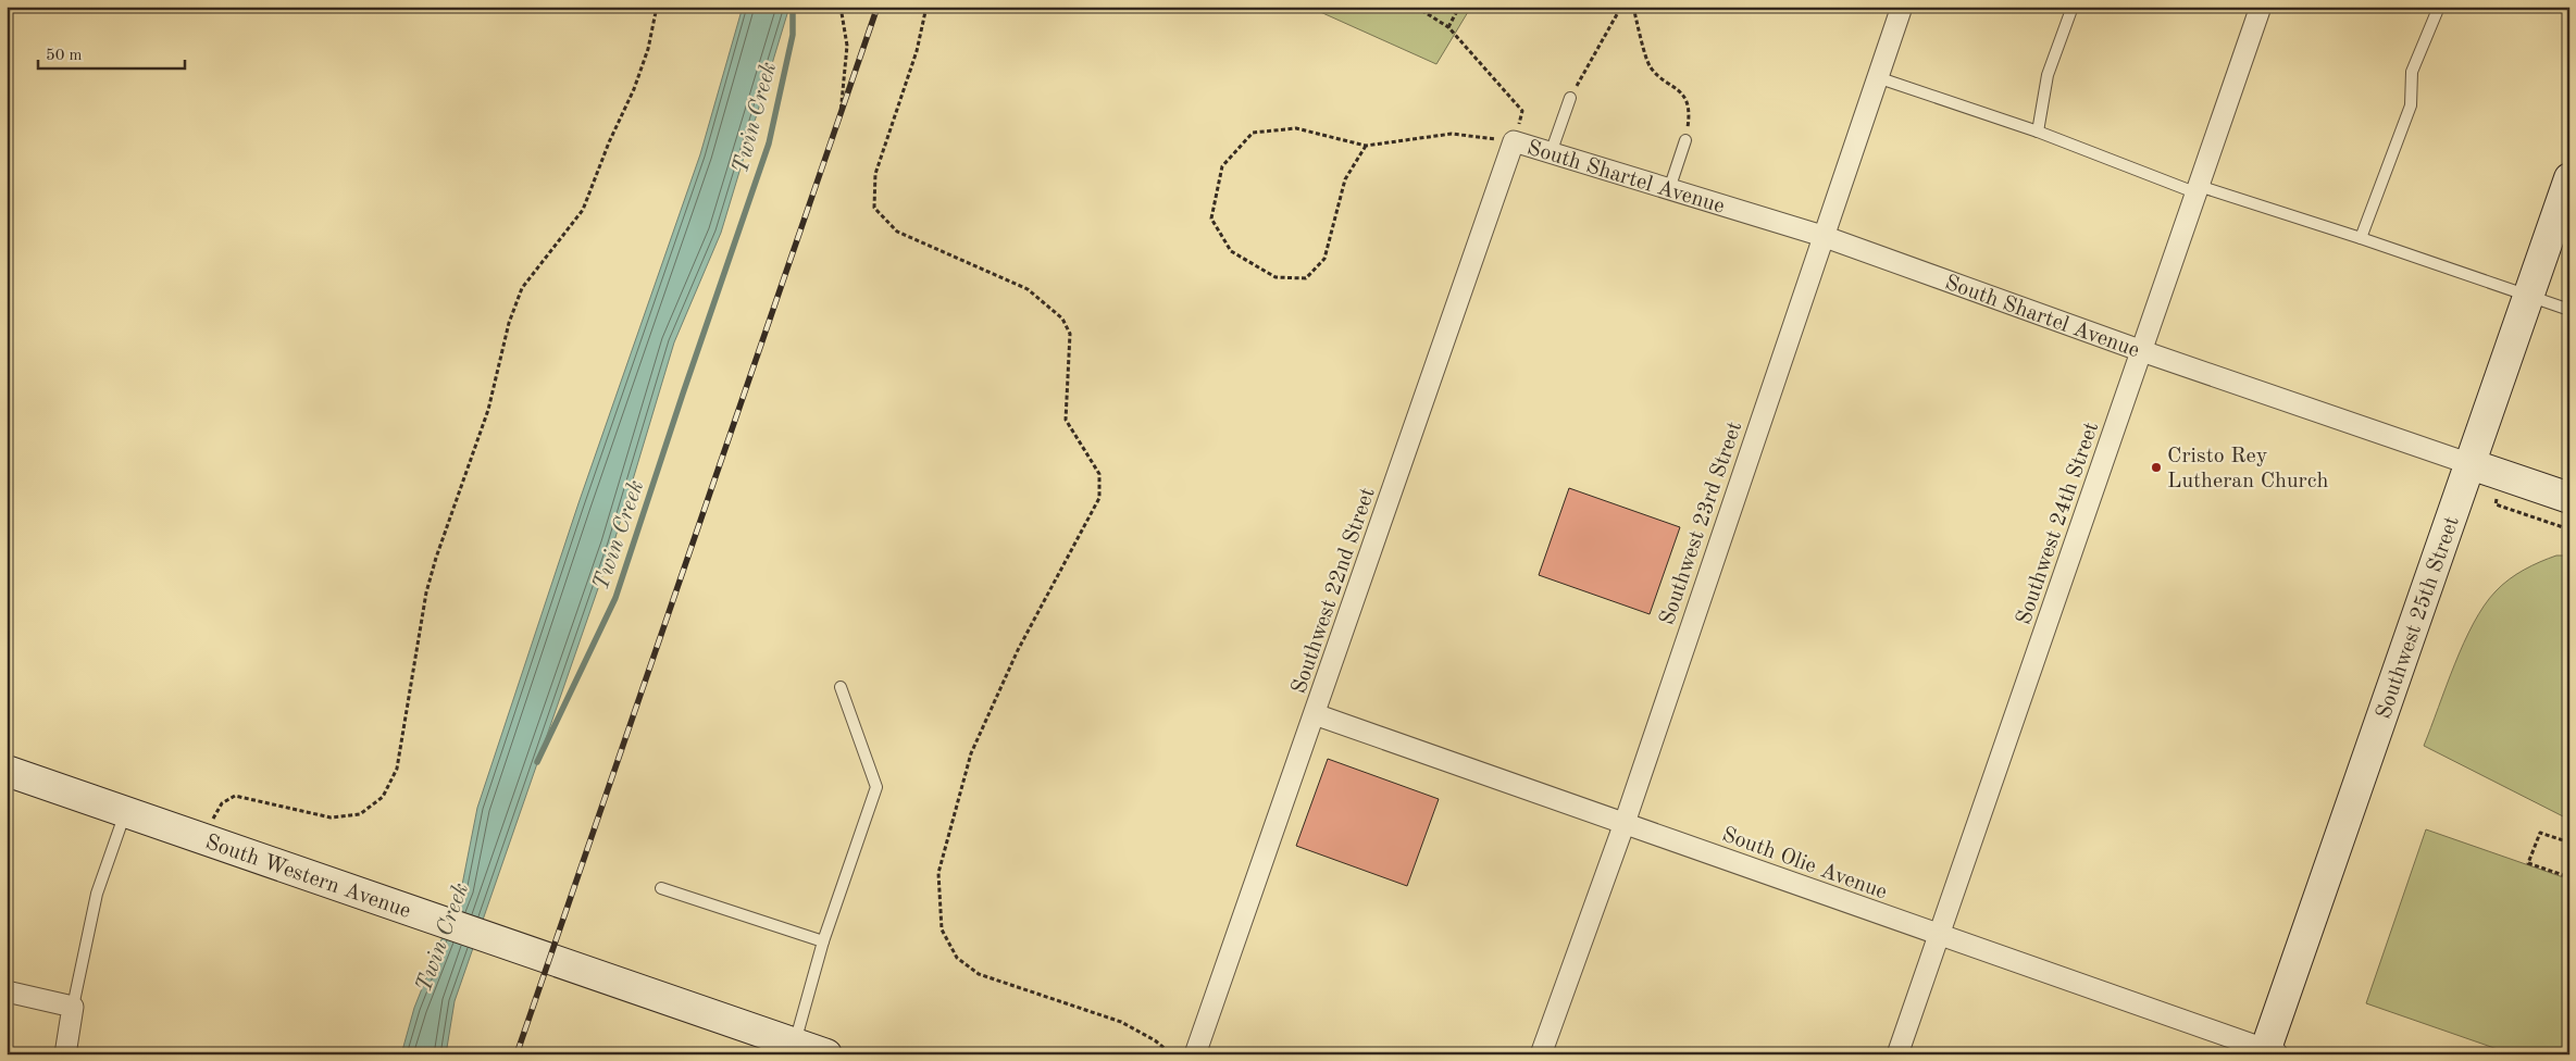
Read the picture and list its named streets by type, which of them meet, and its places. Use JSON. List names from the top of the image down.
{
  "streets": {
    "street": [
      "South Shartel Avenue",
      "Southwest 23rd Street",
      "Southwest 24th Street",
      "Southwest 22nd Street",
      "Southwest 25th Street",
      "South Olie Avenue",
      "South Western Avenue"
    ]
  },
  "crossings": [
    ["South Shartel Avenue", "Southwest 23rd Street"],
    ["South Shartel Avenue", "Southwest 24th Street"],
    ["South Shartel Avenue", "Southwest 22nd Street"],
    ["South Shartel Avenue", "Southwest 25th Street"],
    ["Southwest 23rd Street", "South Olie Avenue"],
    ["Southwest 24th Street", "South Olie Avenue"],
    ["Southwest 22nd Street", "South Olie Avenue"],
    ["Southwest 25th Street", "South Olie Avenue"]
  ],
  "water": ["Twin Creek"],
  "places": ["Cristo Rey Lutheran Church"],
  "scale_bar": "50 m"
}
